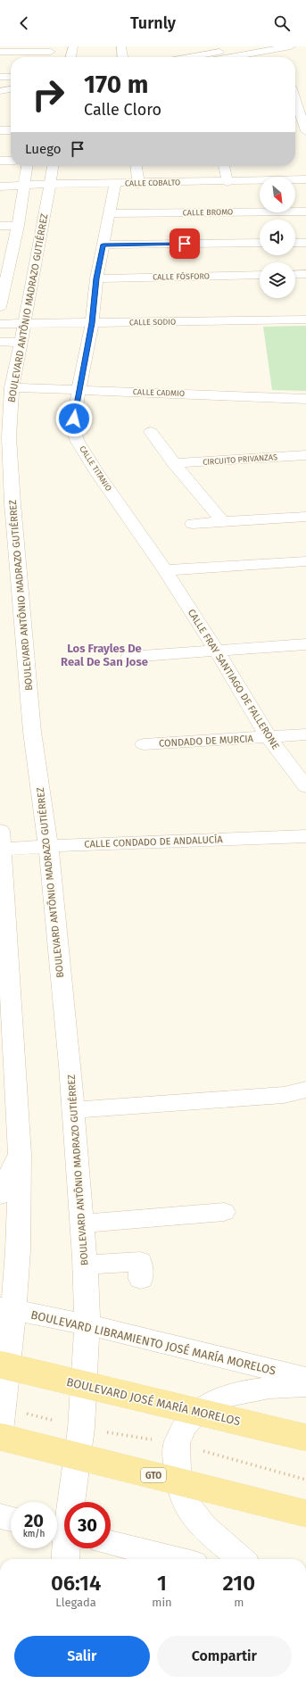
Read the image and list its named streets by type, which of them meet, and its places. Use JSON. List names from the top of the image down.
{
  "streets": {
    "main road": ["BOULEVARD JOSÉ MARÍA MORELOS", "GTO"],
    "street": [
      "CALLE COBALTO",
      "CALLE BROMO",
      "CALLE FÓSFORO",
      "BOULEVARD ANTÔNIO MADRAZO GUTIÉRREZ",
      "CALLE SODIO",
      "CALLE CADMIO",
      "CIRCUITO PRIVANZAS",
      "CALLE TITANIO",
      "CALLE FRAY SANTIAGO DE FALLERONE",
      "CONDADO DE MURCIA",
      "CALLE CONDADO DE ANDALUCÍA",
      "BOULEVARD LIBRAMIENTO JOSÉ MARÍA MORELOS"
    ]
  },
  "crossings": [
    ["CALLE COBALTO", "BOULEVARD ANTÔNIO MADRAZO GUTIÉRREZ"],
    ["CALLE COBALTO", "CALLE TITANIO"],
    ["CALLE BROMO", "CALLE TITANIO"],
    ["CALLE FÓSFORO", "CALLE TITANIO"],
    ["BOULEVARD ANTÔNIO MADRAZO GUTIÉRREZ", "CALLE SODIO"],
    ["BOULEVARD ANTÔNIO MADRAZO GUTIÉRREZ", "CALLE CADMIO"],
    ["BOULEVARD ANTÔNIO MADRAZO GUTIÉRREZ", "CALLE CONDADO DE ANDALUCÍA"],
    ["BOULEVARD ANTÔNIO MADRAZO GUTIÉRREZ", "BOULEVARD LIBRAMIENTO JOSÉ MARÍA MORELOS"],
    ["CALLE SODIO", "CALLE TITANIO"],
    ["CALLE CADMIO", "CALLE TITANIO"],
    ["CALLE TITANIO", "CALLE FRAY SANTIAGO DE FALLERONE"],
    ["CALLE FRAY SANTIAGO DE FALLERONE", "CONDADO DE MURCIA"]
  ],
  "districts": ["Los Frayles De Real De San Jose"],
  "north": "bottom right",
  "page": {
    "header": "Turnly",
    "turn": ["170 m", "Calle Cloro"],
    "then": "Luego",
    "speed": "20 km/h",
    "limit": "30",
    "eta": [
      "06:14",
      "Llegada",
      "1",
      "min",
      "210",
      "m"
    ],
    "buttons": ["Salir", "Compartir"]
  }
}
